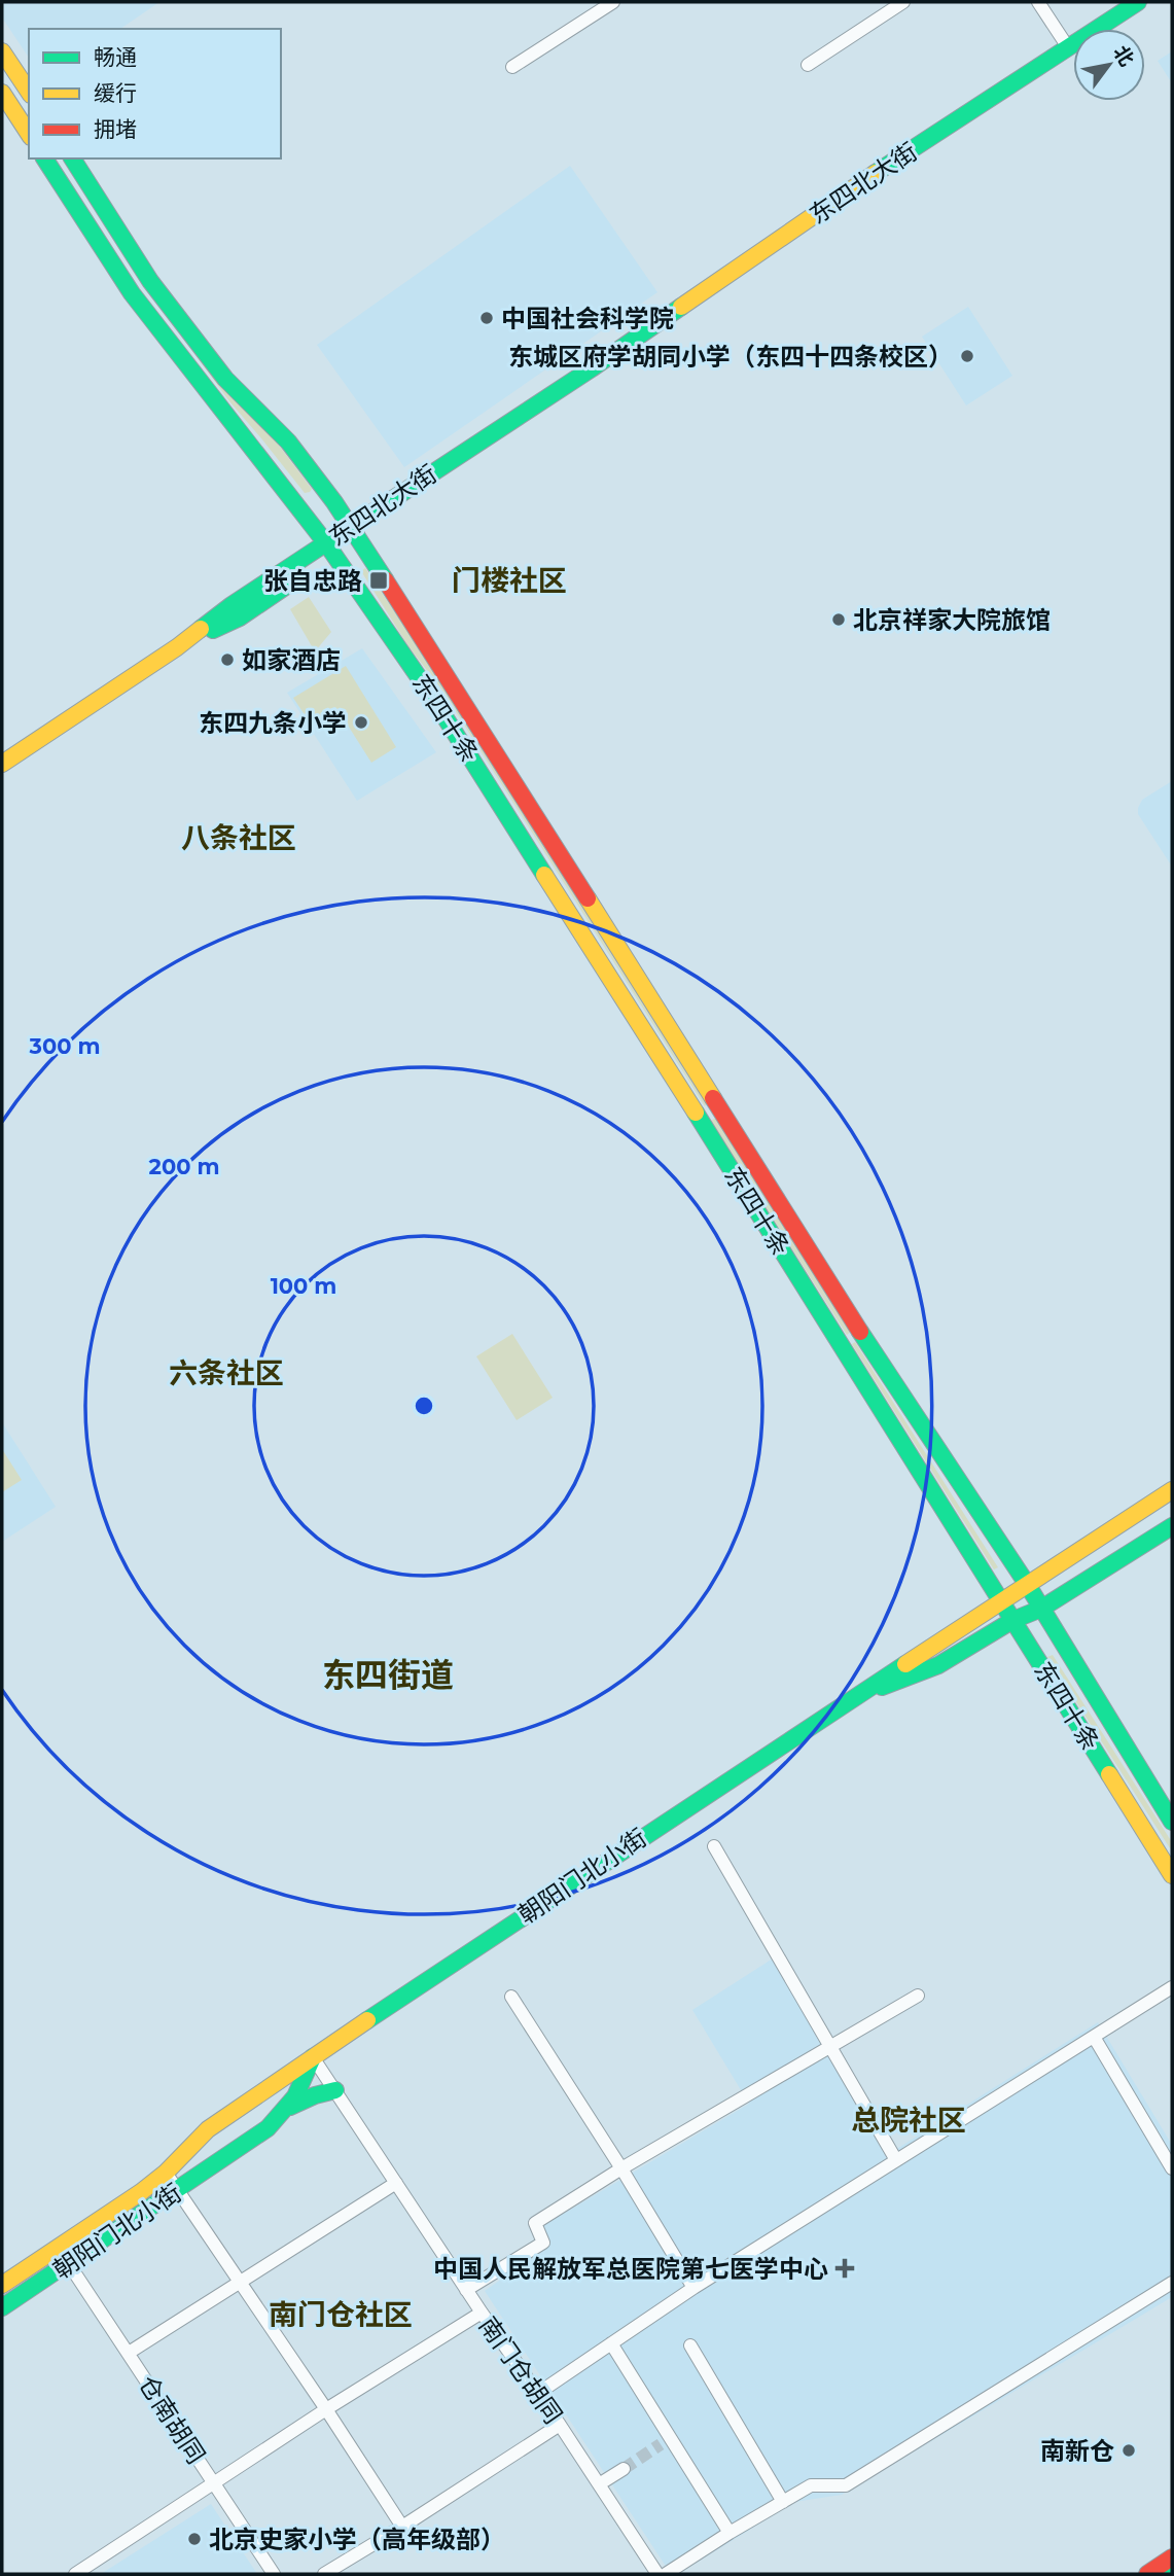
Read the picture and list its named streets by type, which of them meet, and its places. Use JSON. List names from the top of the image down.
{
  "streets": {
    "main road": ["东四北大街", "东四十条", "朝阳门北小街"],
    "street": ["南门仓胡同", "仓南胡同"]
  },
  "crossings": [
    ["东四北大街", "东四十条"],
    ["东四十条", "朝阳门北小街"],
    ["朝阳门北小街", "南门仓胡同"],
    ["朝阳门北小街", "仓南胡同"]
  ],
  "districts": [
    "门楼社区",
    "八条社区",
    "六条社区",
    "东四街道",
    "总院社区",
    "南门仓社区"
  ],
  "places": {
    "other": [
      "中国社会科学院",
      "东城区府学胡同小学（东四十四条校区）",
      "北京祥家大院旅馆",
      "如家酒店",
      "东四九条小学",
      "南新仓",
      "北京史家小学（高年级部）"
    ],
    "transit": ["张自忠路"],
    "health": ["中国人民解放军总医院第七医学中心"]
  },
  "legend": ["畅通", "缓行", "拥堵"],
  "north": "top right",
  "rings": ["300 m", "200 m", "100 m"]
}
